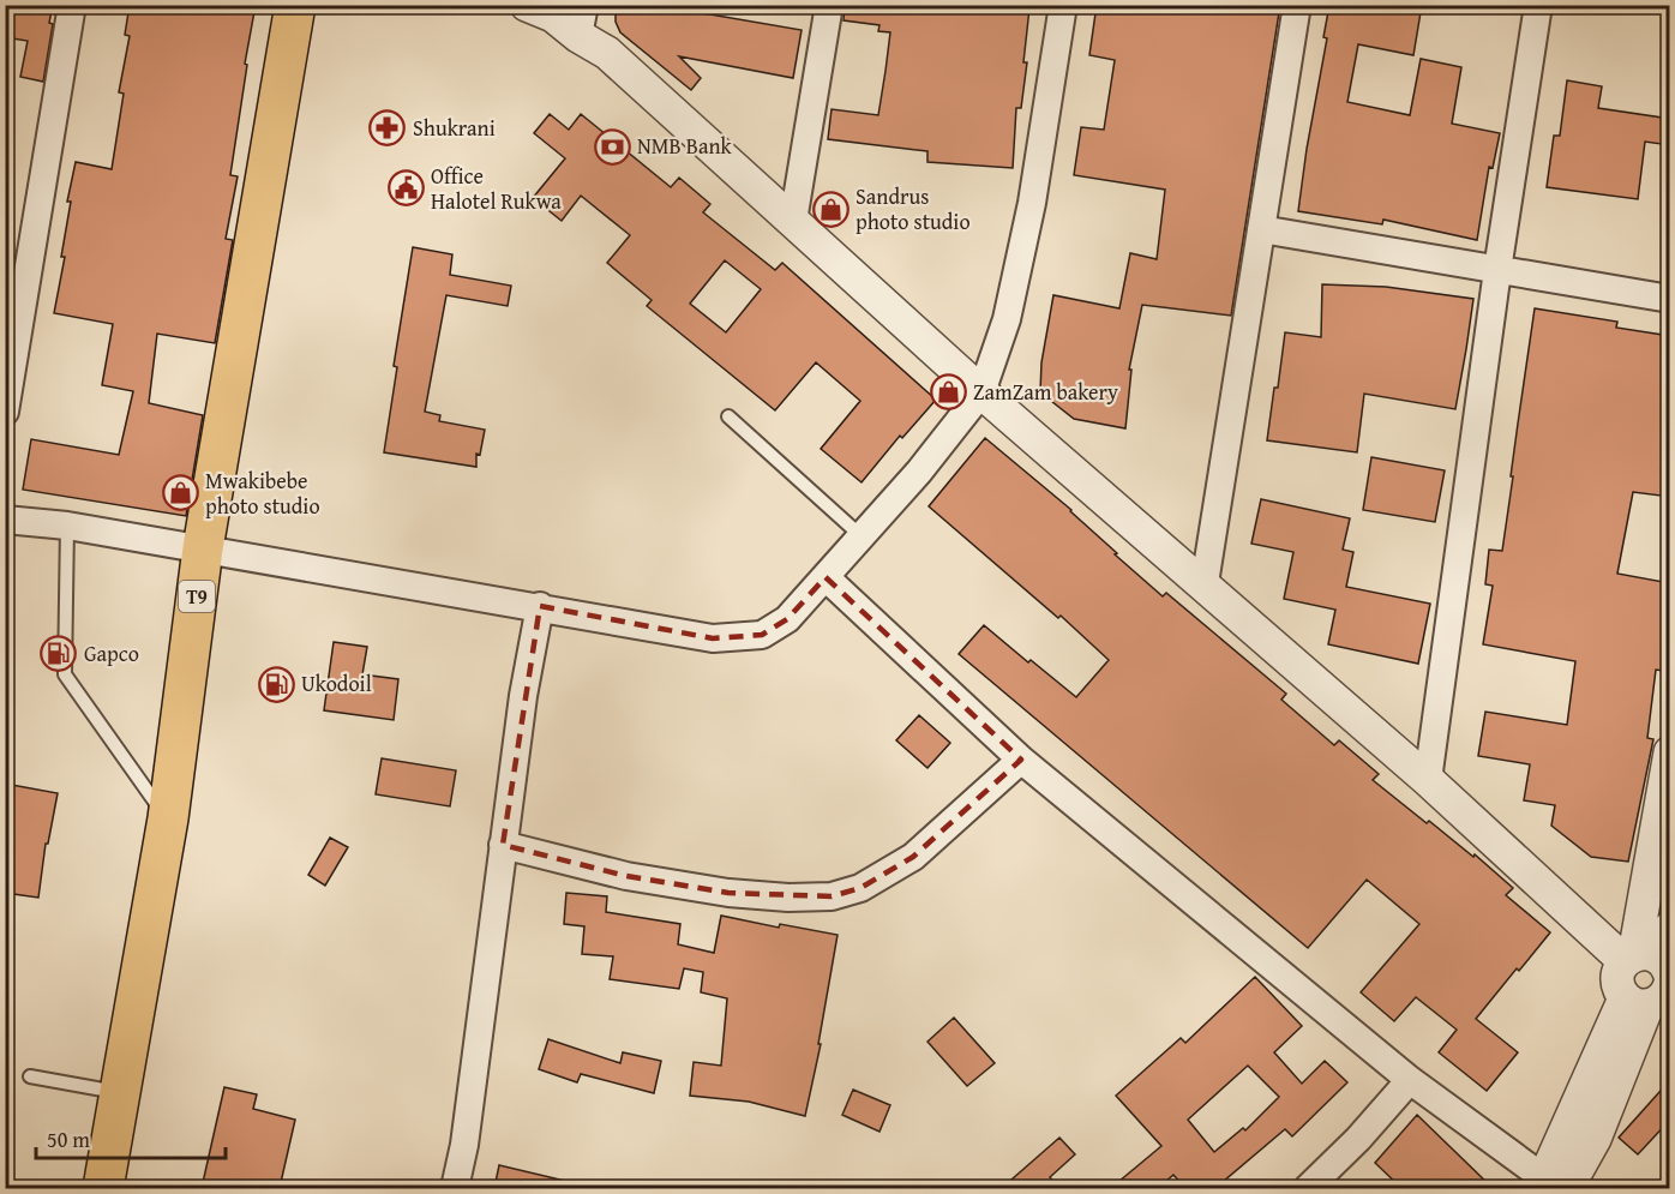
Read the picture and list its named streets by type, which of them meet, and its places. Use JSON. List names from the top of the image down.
{
  "streets": {
    "highway": ["T9"]
  },
  "places": {
    "pharmacy": ["Shukrani"],
    "bank": ["NMB Bank"],
    "public building": ["Office Halotel Rukwa"],
    "shop": ["Sandrus photo studio", "ZamZam bakery", "Mwakibebe photo studio"],
    "fuel station": ["Gapco", "Ukodoil"]
  },
  "scale_bar": "50 m"
}
